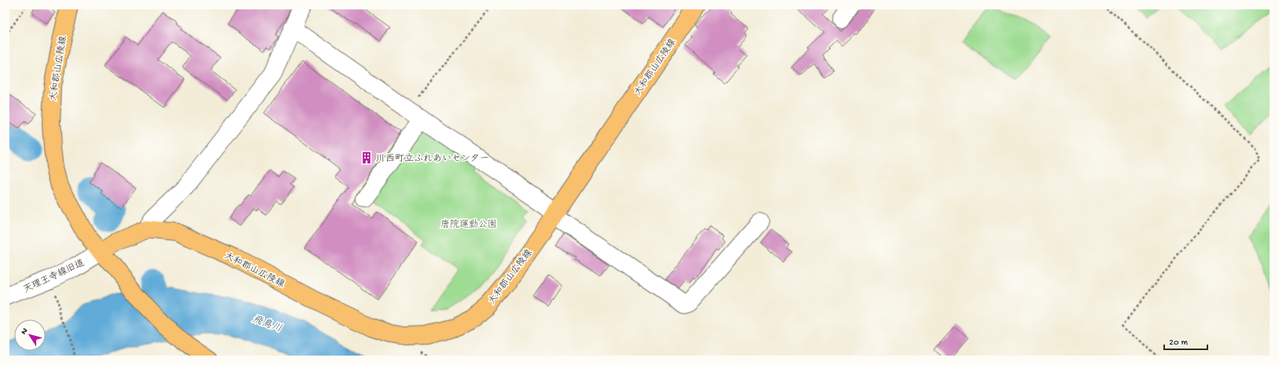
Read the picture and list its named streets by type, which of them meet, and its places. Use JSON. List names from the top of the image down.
{
  "streets": {
    "main road": ["大和郡山広陵線"],
    "street": ["天理王寺線旧道"]
  },
  "crossings": [
    ["大和郡山広陵線", "天理王寺線旧道"]
  ],
  "water": ["飛鳥川"],
  "parks": ["唐院運動公園"],
  "places": {
    "building": ["川西町立ふれあいセンター"]
  },
  "scale_bar": "20 m",
  "north": "top left"
}
